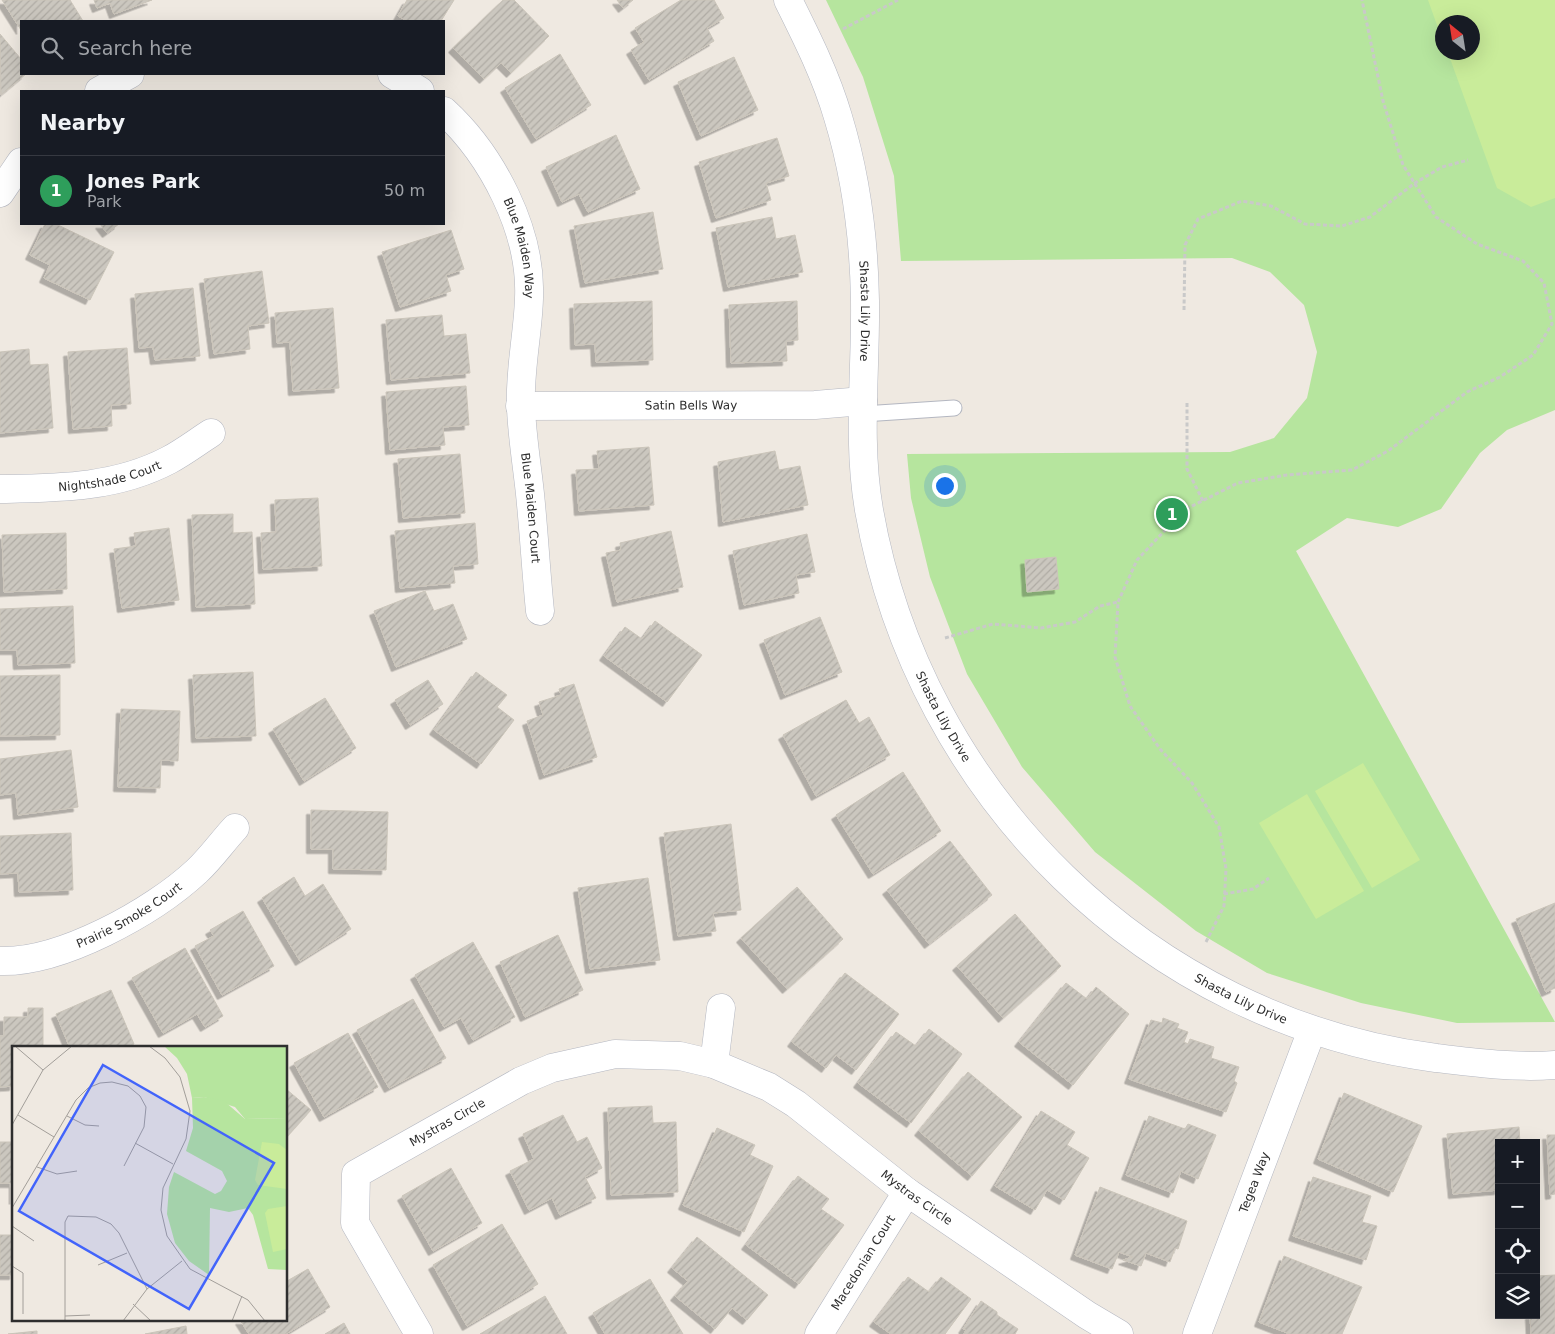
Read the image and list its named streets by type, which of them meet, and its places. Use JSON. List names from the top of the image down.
{
  "streets": {
    "street": [
      "Blue Maiden Way",
      "Shasta Lily Drive",
      "Satin Bells Way",
      "Nightshade Court",
      "Blue Maiden Court",
      "Prairie Smoke Court",
      "Mystras Circle",
      "Tegea Way",
      "Macedonian Court"
    ]
  },
  "crossings": [
    ["Blue Maiden Way", "Satin Bells Way"],
    ["Blue Maiden Way", "Blue Maiden Court"],
    ["Shasta Lily Drive", "Satin Bells Way"],
    ["Shasta Lily Drive", "Tegea Way"],
    ["Satin Bells Way", "Blue Maiden Court"],
    ["Mystras Circle", "Macedonian Court"]
  ],
  "north": "top left",
  "page": {
    "search": "Search here",
    "heading": "Nearby",
    "list": [
      {
        "mark": "1",
        "name": "Jones Park",
        "note": "Park",
        "value": "50 m"
      }
    ],
    "pins": "1",
    "map_buttons": ["+", "−"]
  }
}
